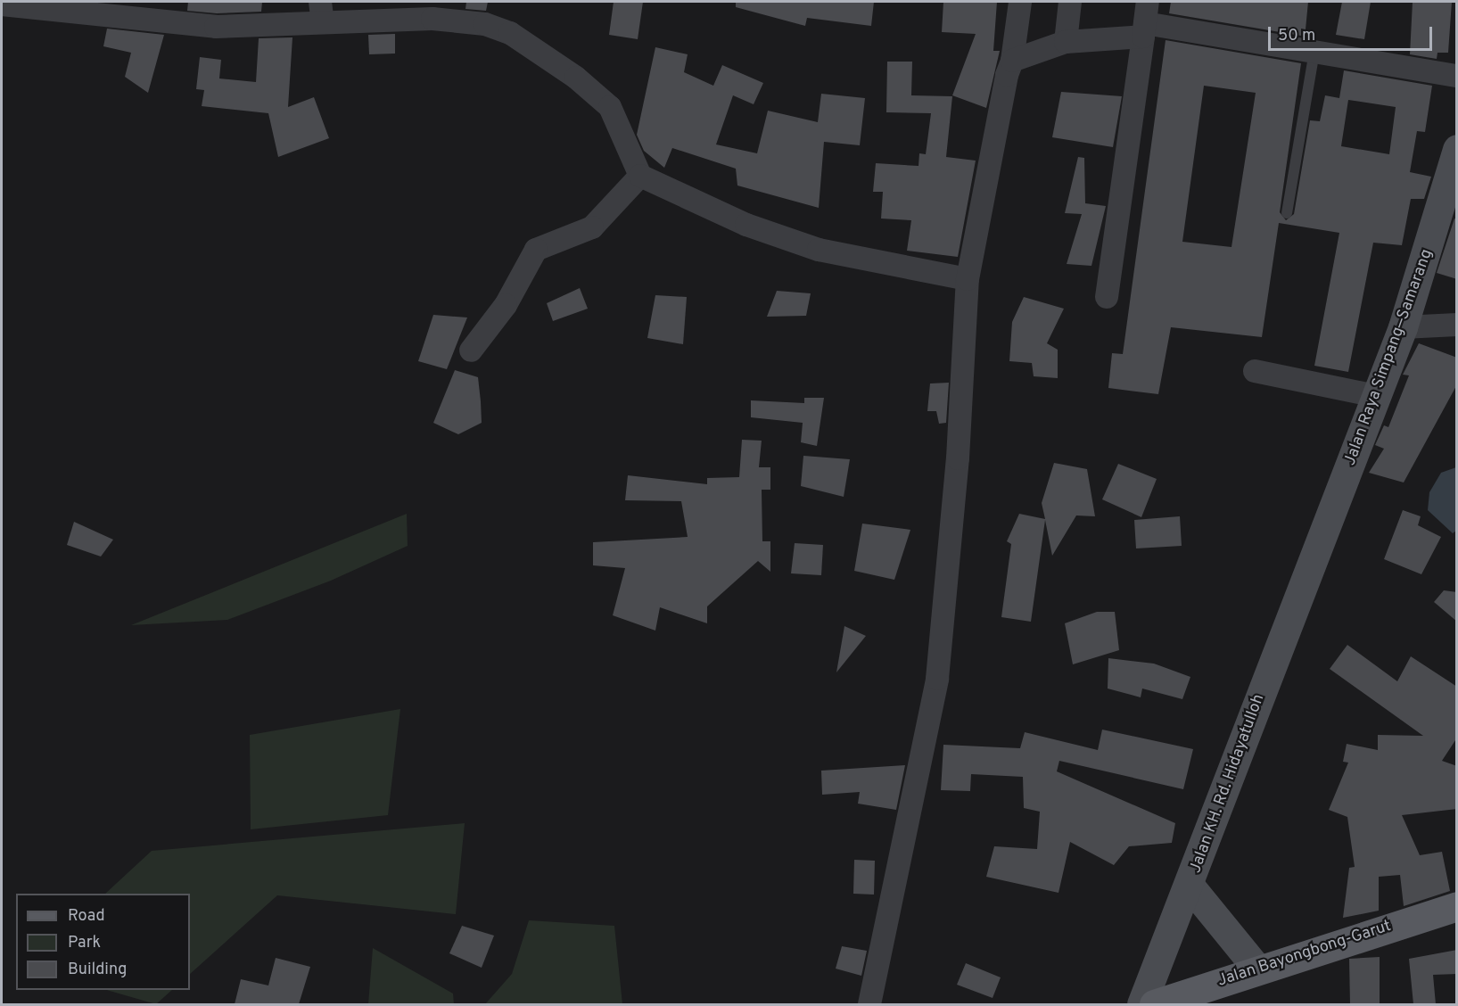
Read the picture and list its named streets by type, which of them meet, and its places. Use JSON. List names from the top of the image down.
{
  "streets": {
    "main road": ["Jalan Raya Simpang—Samarang", "Jalan KH. Rd. Hidayatulloh", "Jalan Bayongbong-Garut"]
  },
  "crossings": [
    ["Jalan Raya Simpang—Samarang", "Jalan KH. Rd. Hidayatulloh"]
  ],
  "legend": ["Road", "Park", "Building"],
  "scale_bar": "50 m"
}
